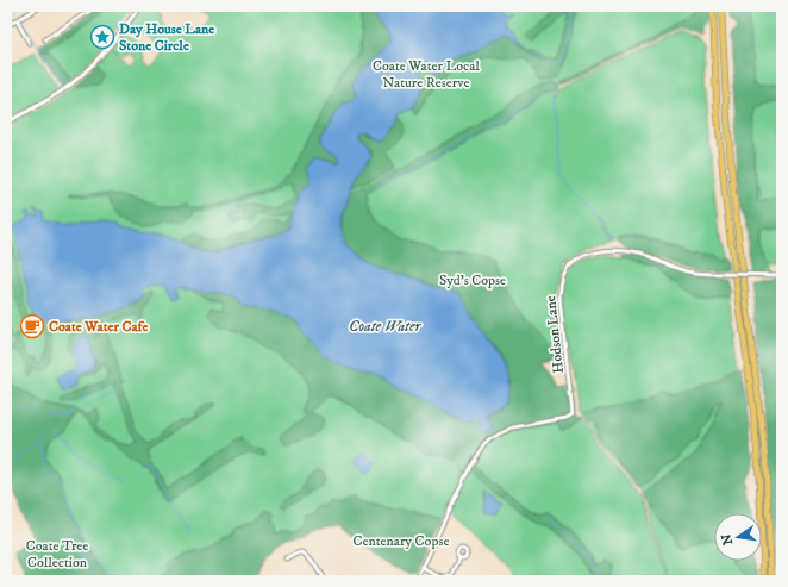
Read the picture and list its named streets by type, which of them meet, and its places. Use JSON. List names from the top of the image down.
{
  "streets": {
    "street": ["Hodson Lane"]
  },
  "water": ["Coate Water"],
  "parks": [
    "Coate Water Local Nature Reserve",
    "Syd's Copse",
    "Centenary Copse",
    "Coate Tree Collection"
  ],
  "places": {
    "place": ["Day House Lane Stone Circle"],
    "cafe": ["Coate Water Cafe"]
  },
  "north": "left"
}
